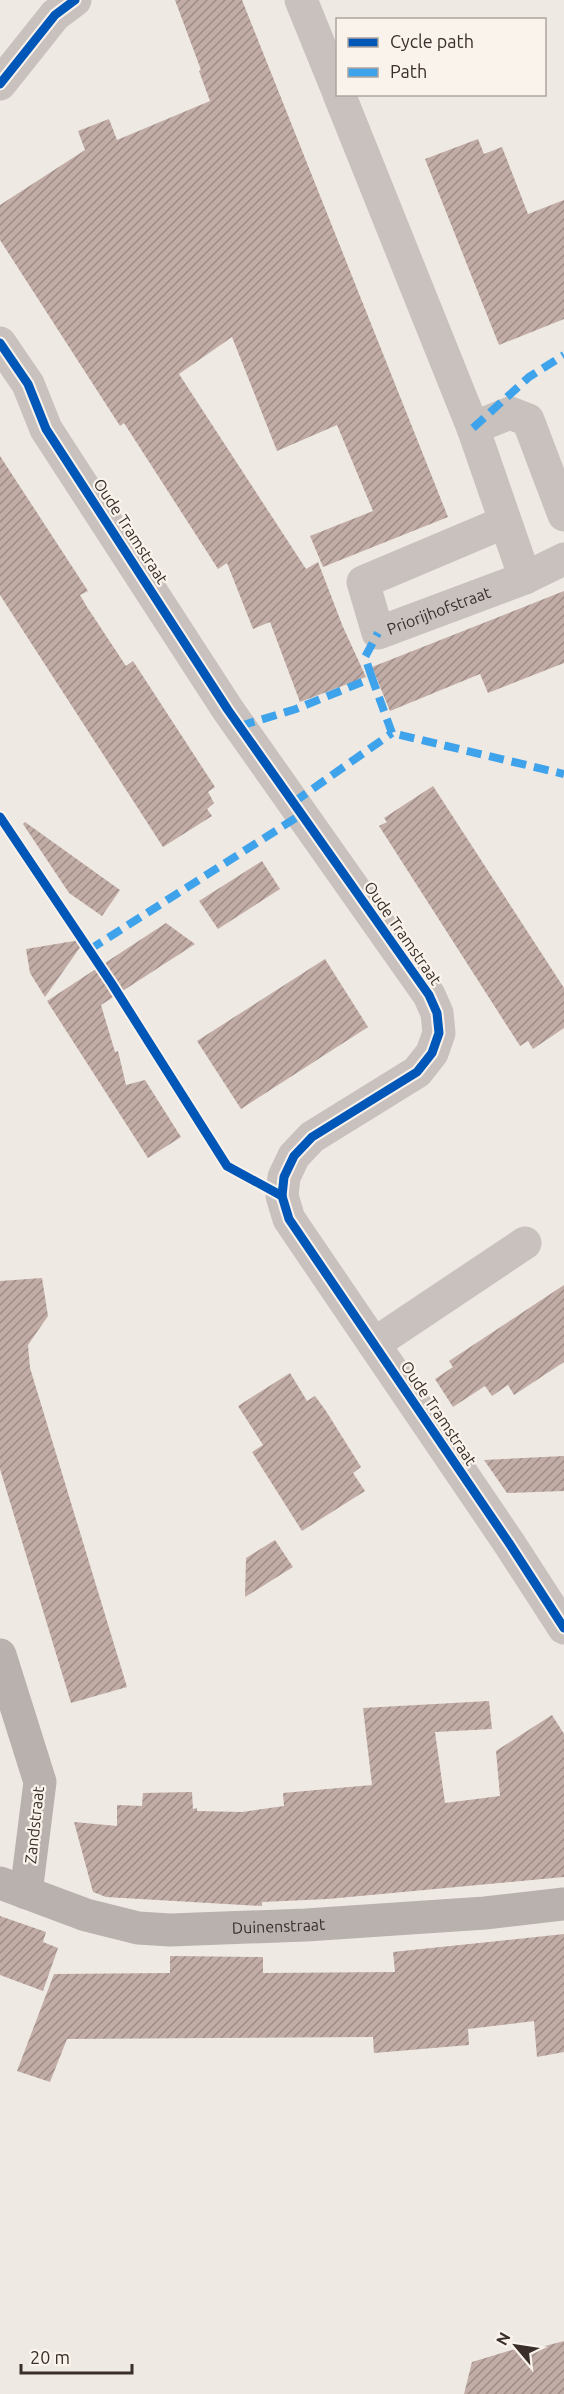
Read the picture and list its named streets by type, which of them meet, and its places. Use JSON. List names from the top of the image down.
{
  "streets": {
    "street": [
      "Oude Tramstraat",
      "Priorijhofstraat",
      "Zandstraat",
      "Duinenstraat"
    ]
  },
  "crossings": [
    ["Zandstraat", "Duinenstraat"]
  ],
  "legend": ["Cycle path", "Path"],
  "scale_bar": "20 m",
  "north": "top left"
}
